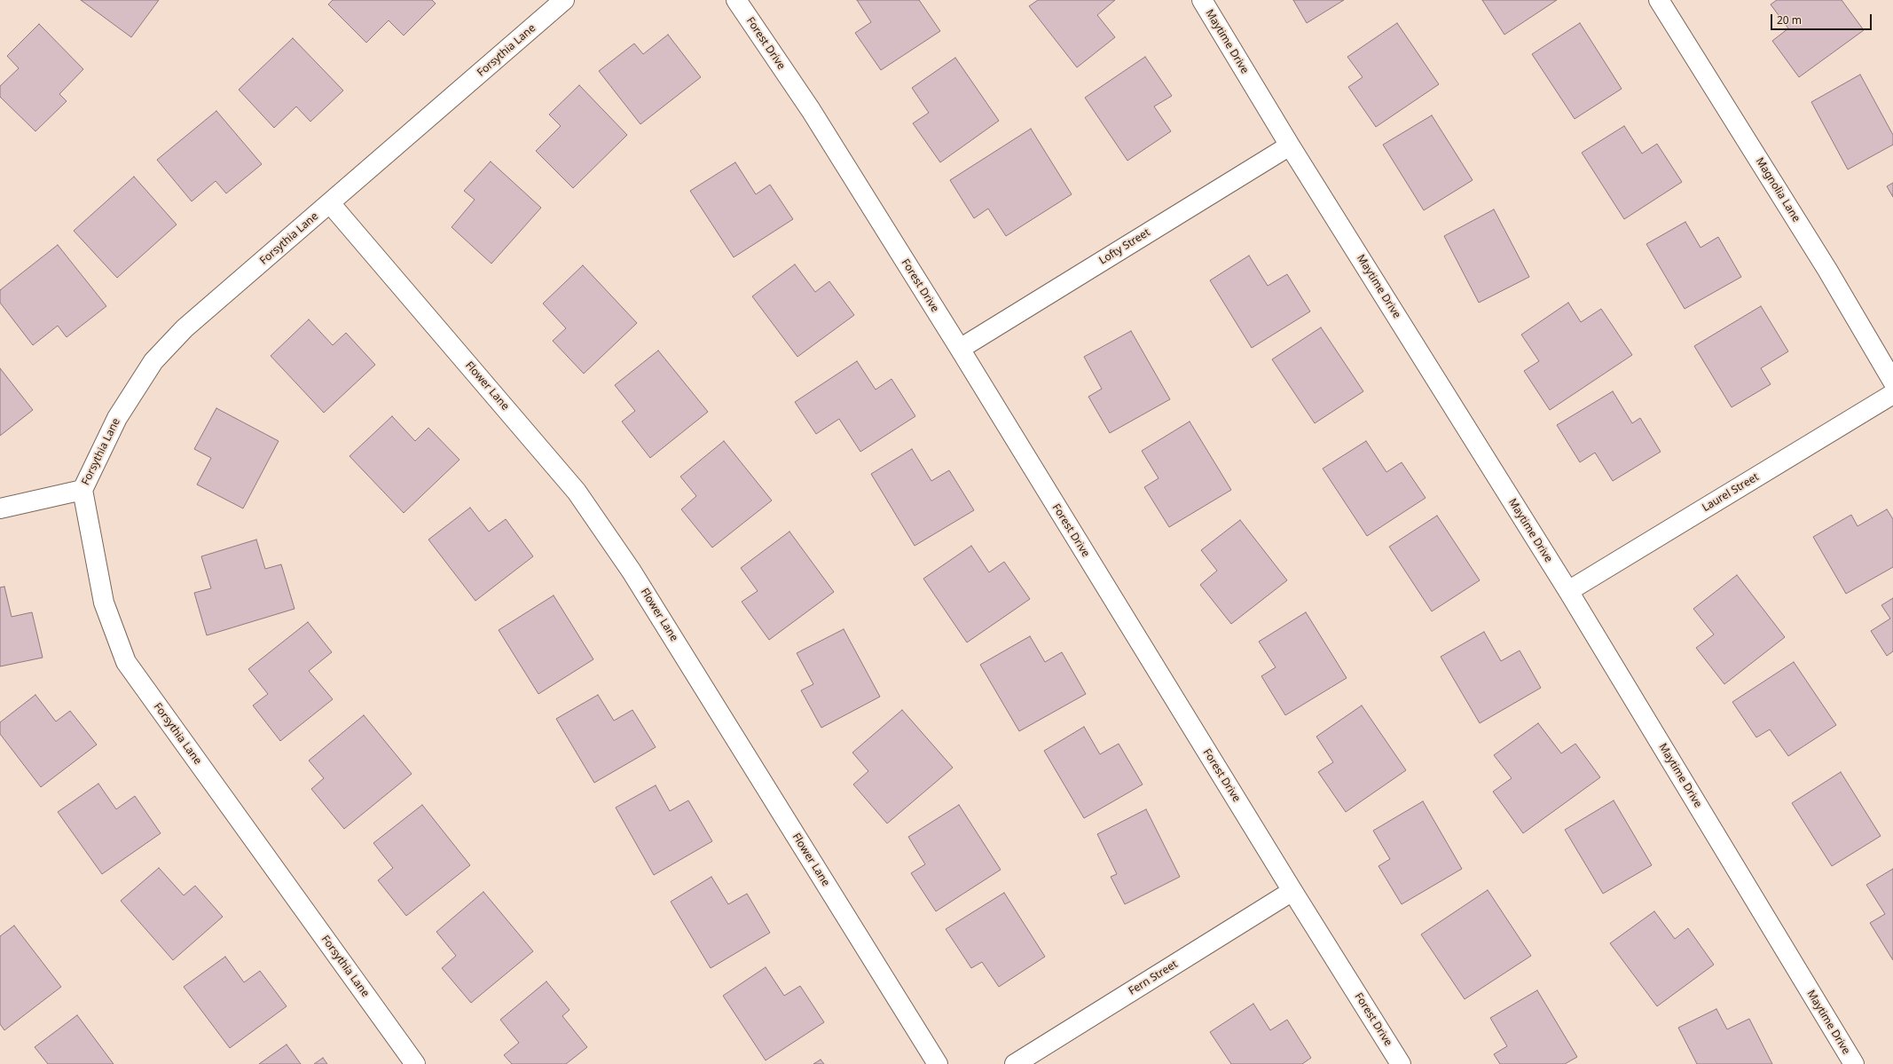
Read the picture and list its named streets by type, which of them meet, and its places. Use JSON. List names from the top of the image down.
{
  "streets": {
    "street": [
      "Maytime Drive",
      "Forest Drive",
      "Forsythia Lane",
      "Magnolia Lane",
      "Lofty Street",
      "Flower Lane",
      "Laurel Street",
      "Fern Street"
    ]
  },
  "crossings": [
    ["Maytime Drive", "Lofty Street"],
    ["Maytime Drive", "Laurel Street"],
    ["Forest Drive", "Lofty Street"],
    ["Forest Drive", "Fern Street"],
    ["Forsythia Lane", "Flower Lane"]
  ],
  "scale_bar": "20 m"
}
